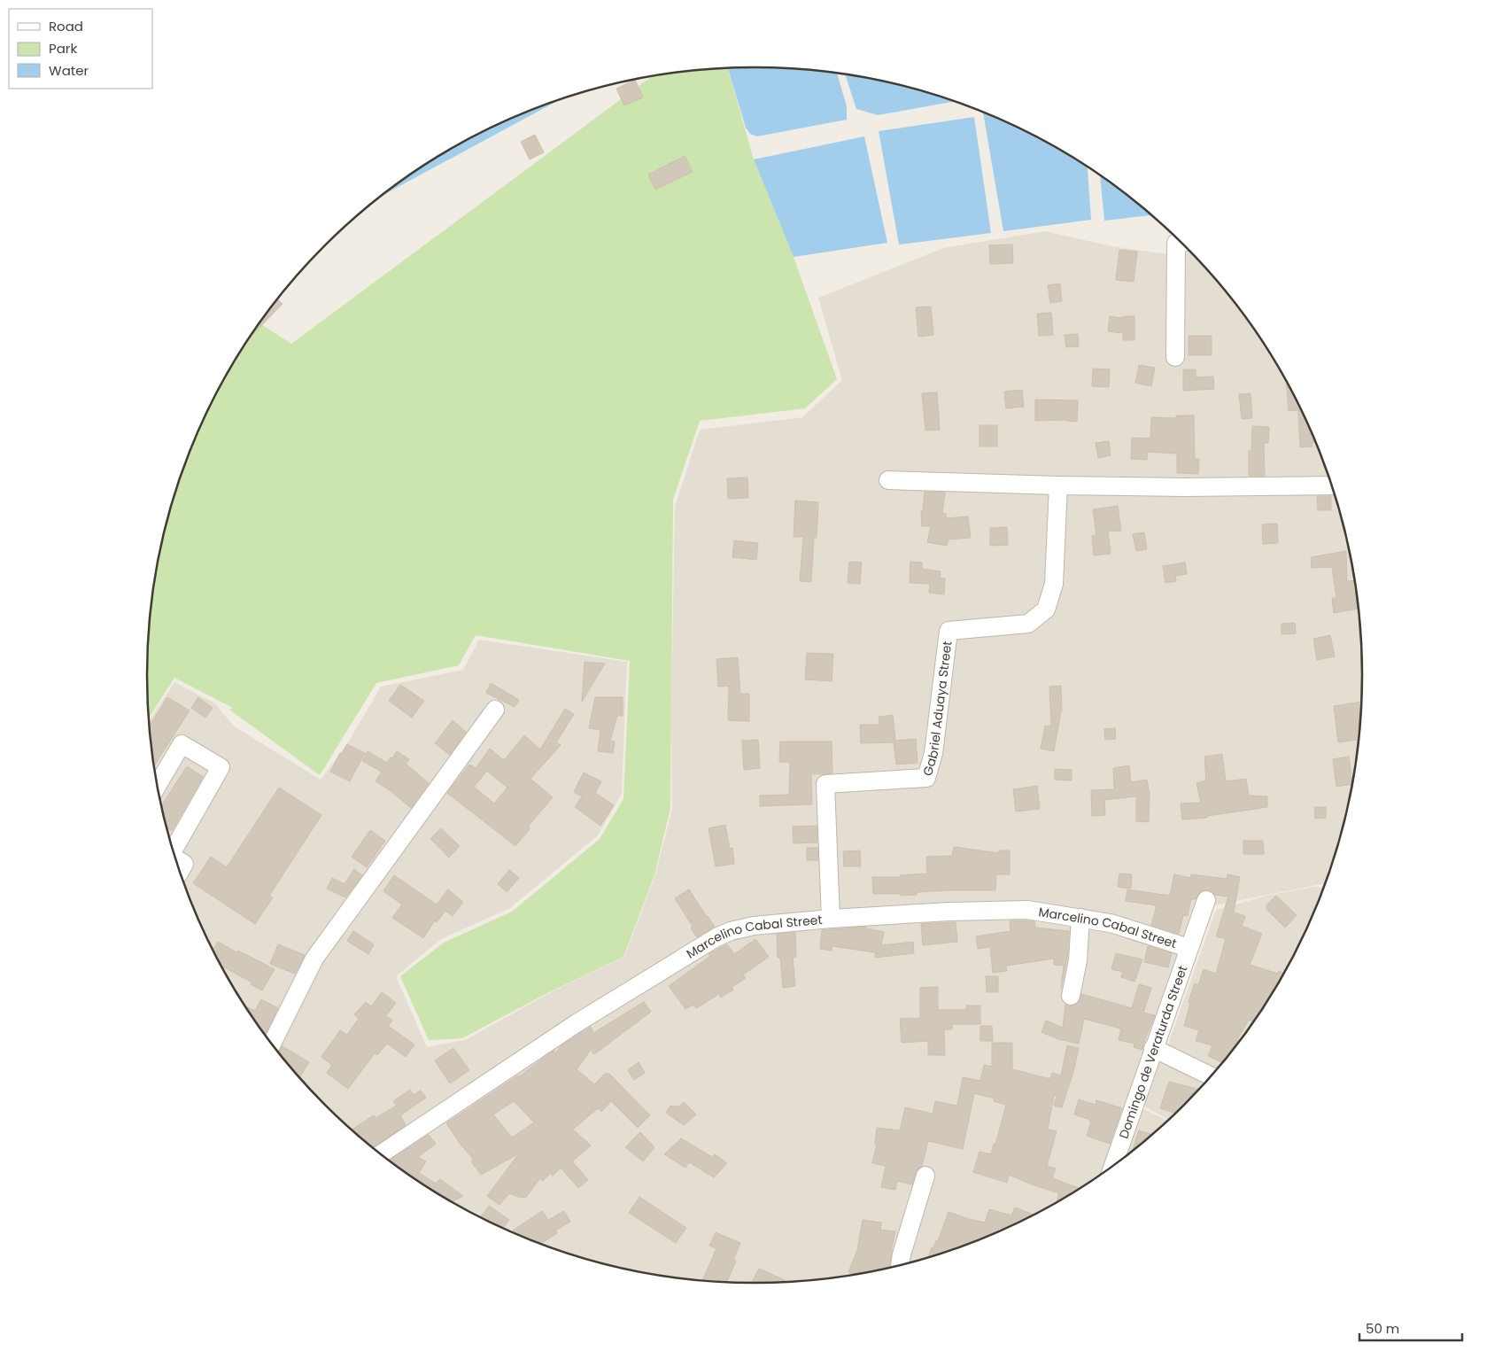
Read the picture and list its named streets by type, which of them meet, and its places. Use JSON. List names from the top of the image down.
{
  "streets": {
    "street": ["Gabriel Aduaya Street", "Marcelino Cabal Street", "Domingo de Veraturda Street"]
  },
  "crossings": [
    ["Gabriel Aduaya Street", "Marcelino Cabal Street"],
    ["Marcelino Cabal Street", "Domingo de Veraturda Street"]
  ],
  "legend": ["Road", "Park", "Water"],
  "scale_bar": "50 m"
}
